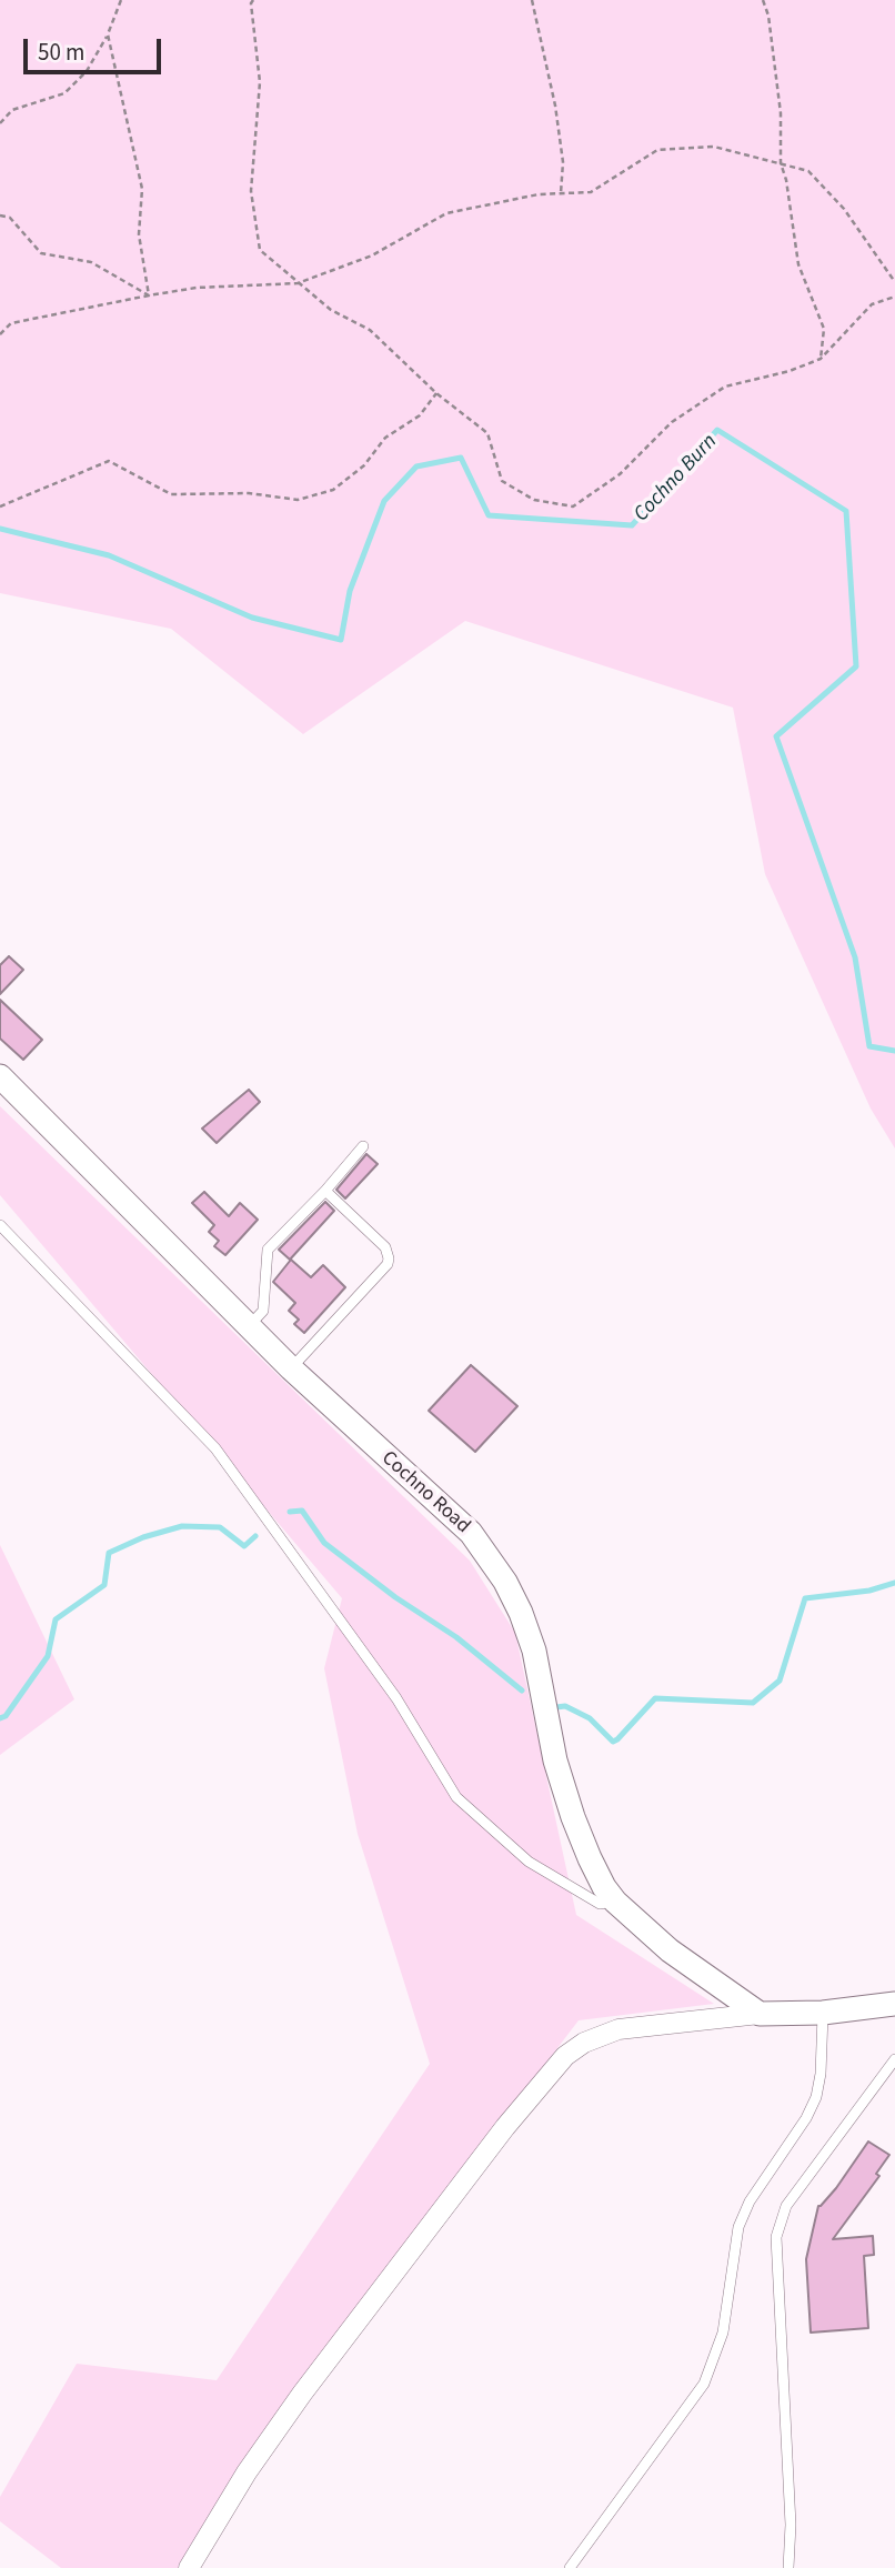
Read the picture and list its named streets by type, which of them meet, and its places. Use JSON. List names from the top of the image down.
{
  "streets": {
    "street": ["Cochno Road"]
  },
  "water": ["Cochno Burn"],
  "scale_bar": "50 m"
}
